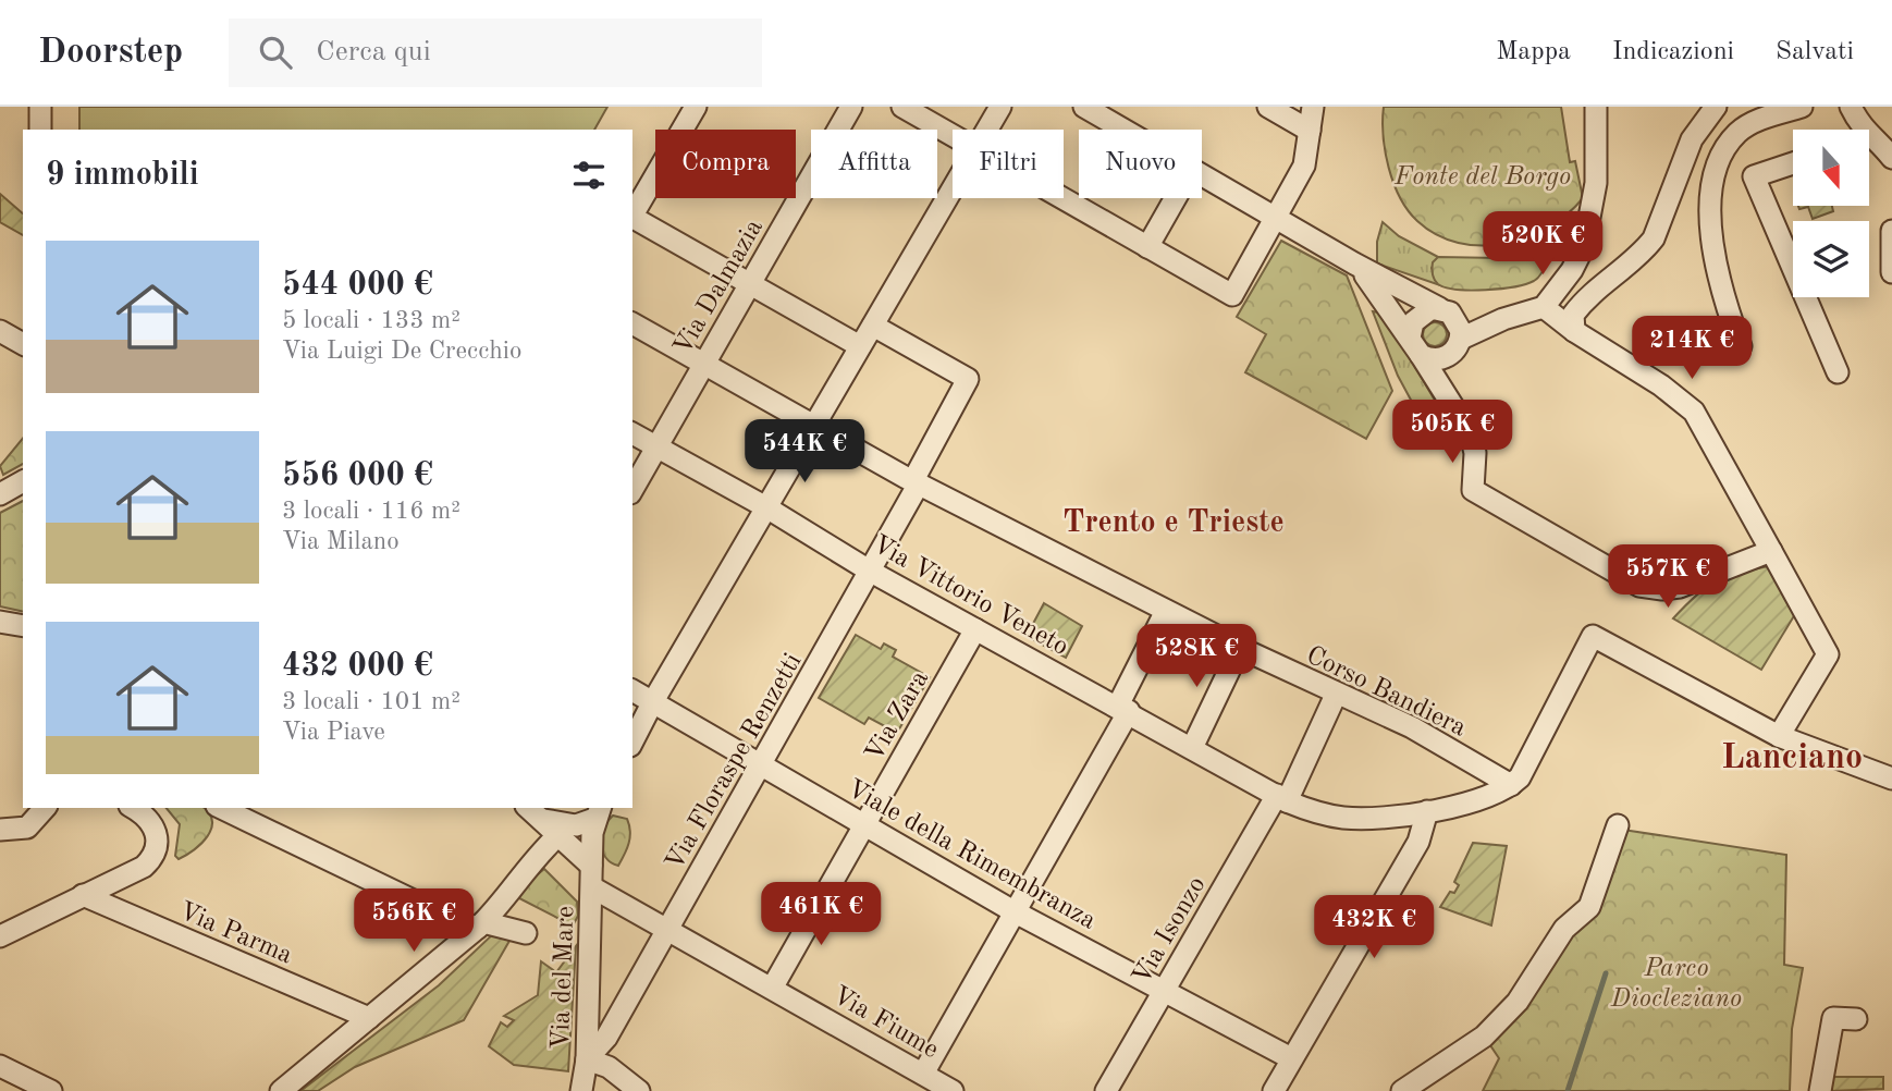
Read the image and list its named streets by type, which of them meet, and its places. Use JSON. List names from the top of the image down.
{
  "streets": {
    "street": [
      "Via Dalmazia",
      "Via Vittorio Veneto",
      "Corso Bandiera",
      "Via Zara",
      "Via Floraspe Renzetti",
      "Viale della Rimembranza",
      "Via Isonzo",
      "Via Parma",
      "Via del Mare",
      "Via Fiume"
    ]
  },
  "crossings": [
    ["Via Dalmazia", "Via Vittorio Veneto"],
    ["Via Dalmazia", "Corso Bandiera"],
    ["Via Vittorio Veneto", "Corso Bandiera"],
    ["Via Vittorio Veneto", "Via Zara"],
    ["Via Vittorio Veneto", "Via Floraspe Renzetti"],
    ["Via Vittorio Veneto", "Via Isonzo"],
    ["Corso Bandiera", "Via Floraspe Renzetti"],
    ["Corso Bandiera", "Via Isonzo"],
    ["Via Zara", "Viale della Rimembranza"],
    ["Via Zara", "Via Fiume"],
    ["Via Floraspe Renzetti", "Viale della Rimembranza"],
    ["Via Floraspe Renzetti", "Via del Mare"],
    ["Via Floraspe Renzetti", "Via Fiume"],
    ["Viale della Rimembranza", "Via Isonzo"],
    ["Via del Mare", "Via Fiume"]
  ],
  "districts": ["Trento e Trieste", "Lanciano"],
  "parks": ["Fonte del Borgo", "Parco Diocleziano"],
  "north": "bottom",
  "page": {
    "header": "Doorstep",
    "search": "Cerca qui",
    "nav": ["Mappa", "Indicazioni", "Salvati"],
    "chip": [
      "Compra",
      "Affitta",
      "Filtri",
      "Nuovo"
    ],
    "heading": "9 immobili",
    "price": [
      "520K €",
      "214K €",
      "505K €",
      "544K €",
      "557K €",
      "528K €",
      "461K €",
      "556K €",
      "432K €"
    ],
    "list": [
      {
        "name": "544 000 €",
        "note": "5 locali · 133 m² · Via Luigi De Crecchio"
      },
      {
        "name": "556 000 €",
        "note": "3 locali · 116 m² · Via Milano"
      },
      {
        "name": "432 000 €",
        "note": "3 locali · 101 m² · Via Piave"
      }
    ]
  }
}
